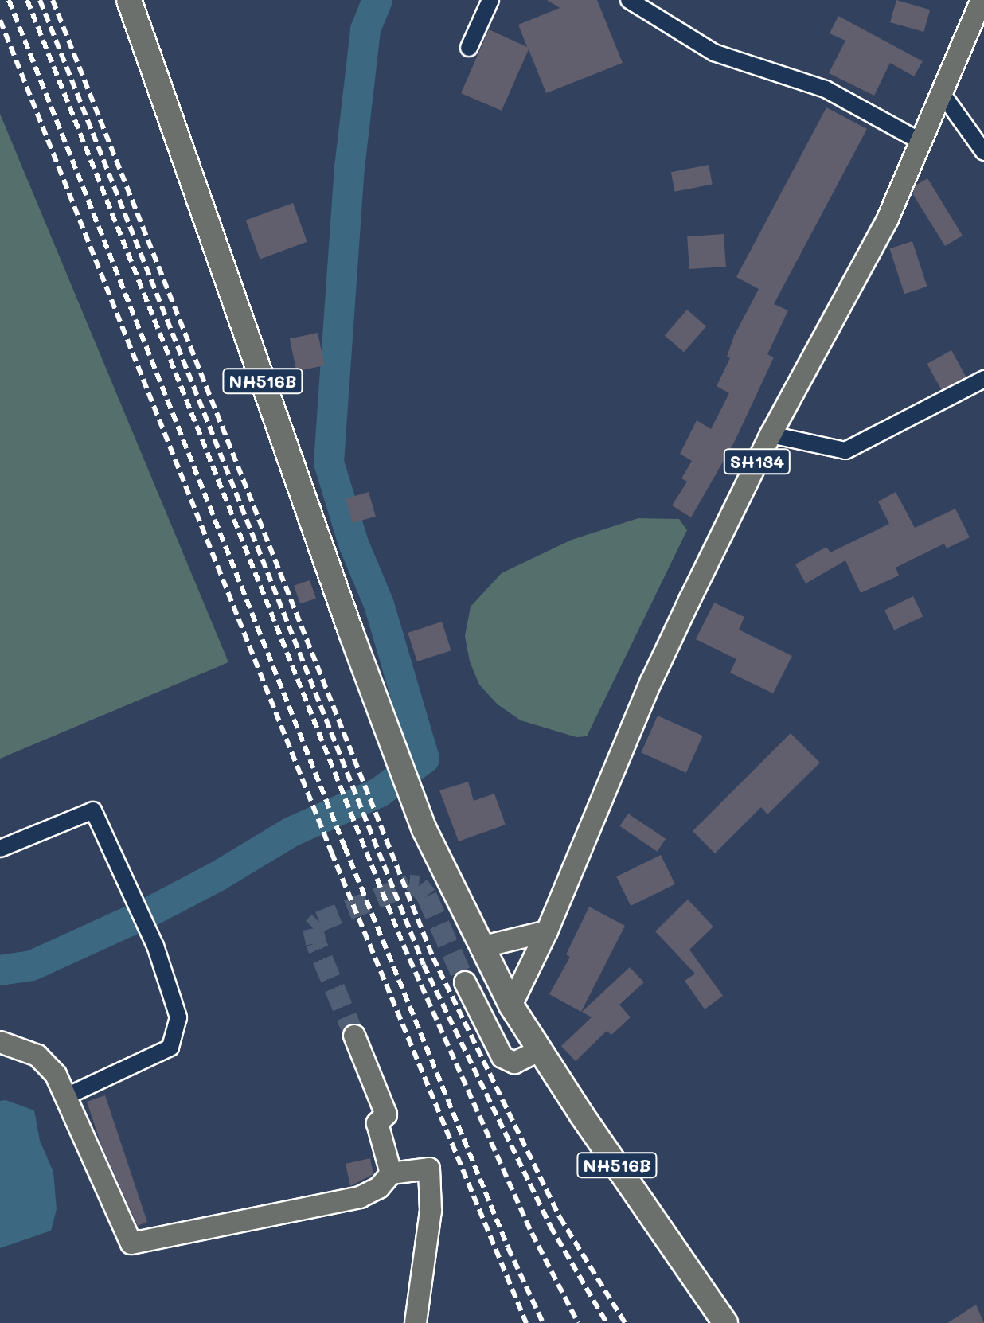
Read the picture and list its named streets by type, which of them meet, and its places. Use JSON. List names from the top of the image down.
{
  "streets": {
    "highway": ["NH516B"],
    "main road": ["SH134"]
  },
  "crossings": [
    ["NH516B", "SH134"]
  ]
}
